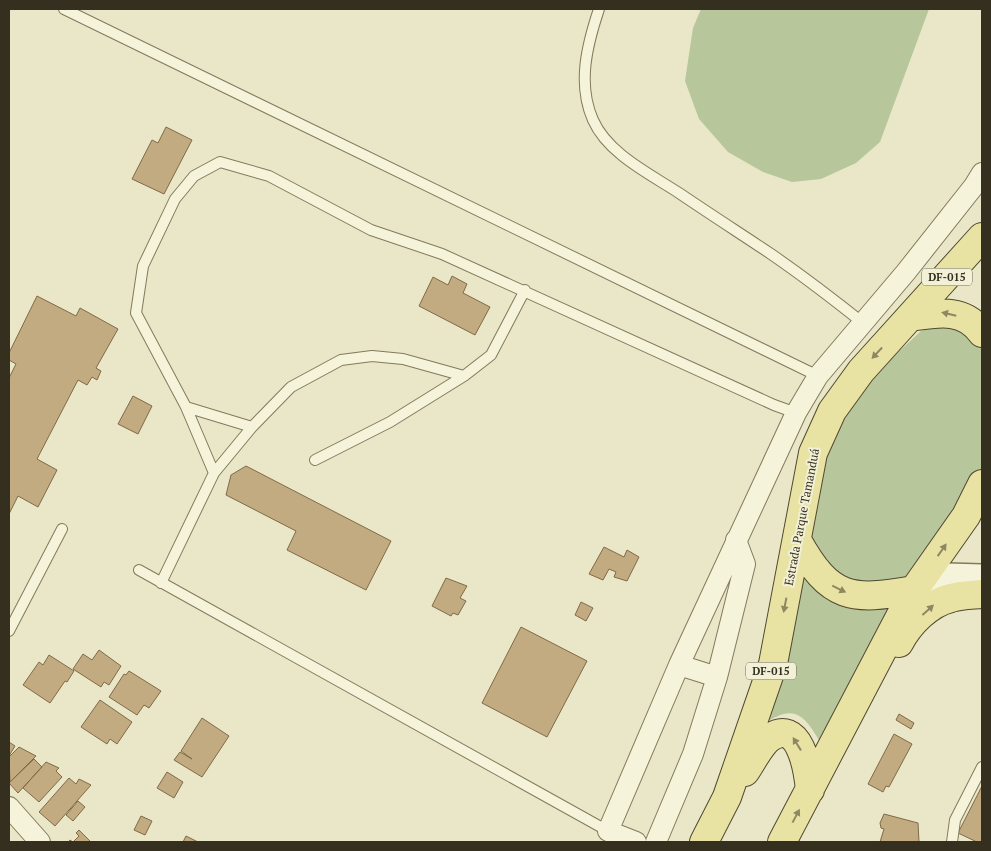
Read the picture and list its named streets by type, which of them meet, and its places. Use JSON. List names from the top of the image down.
{
  "streets": {
    "main road": ["DF-015", "Estrada Parque Tamanduá"]
  }
}
